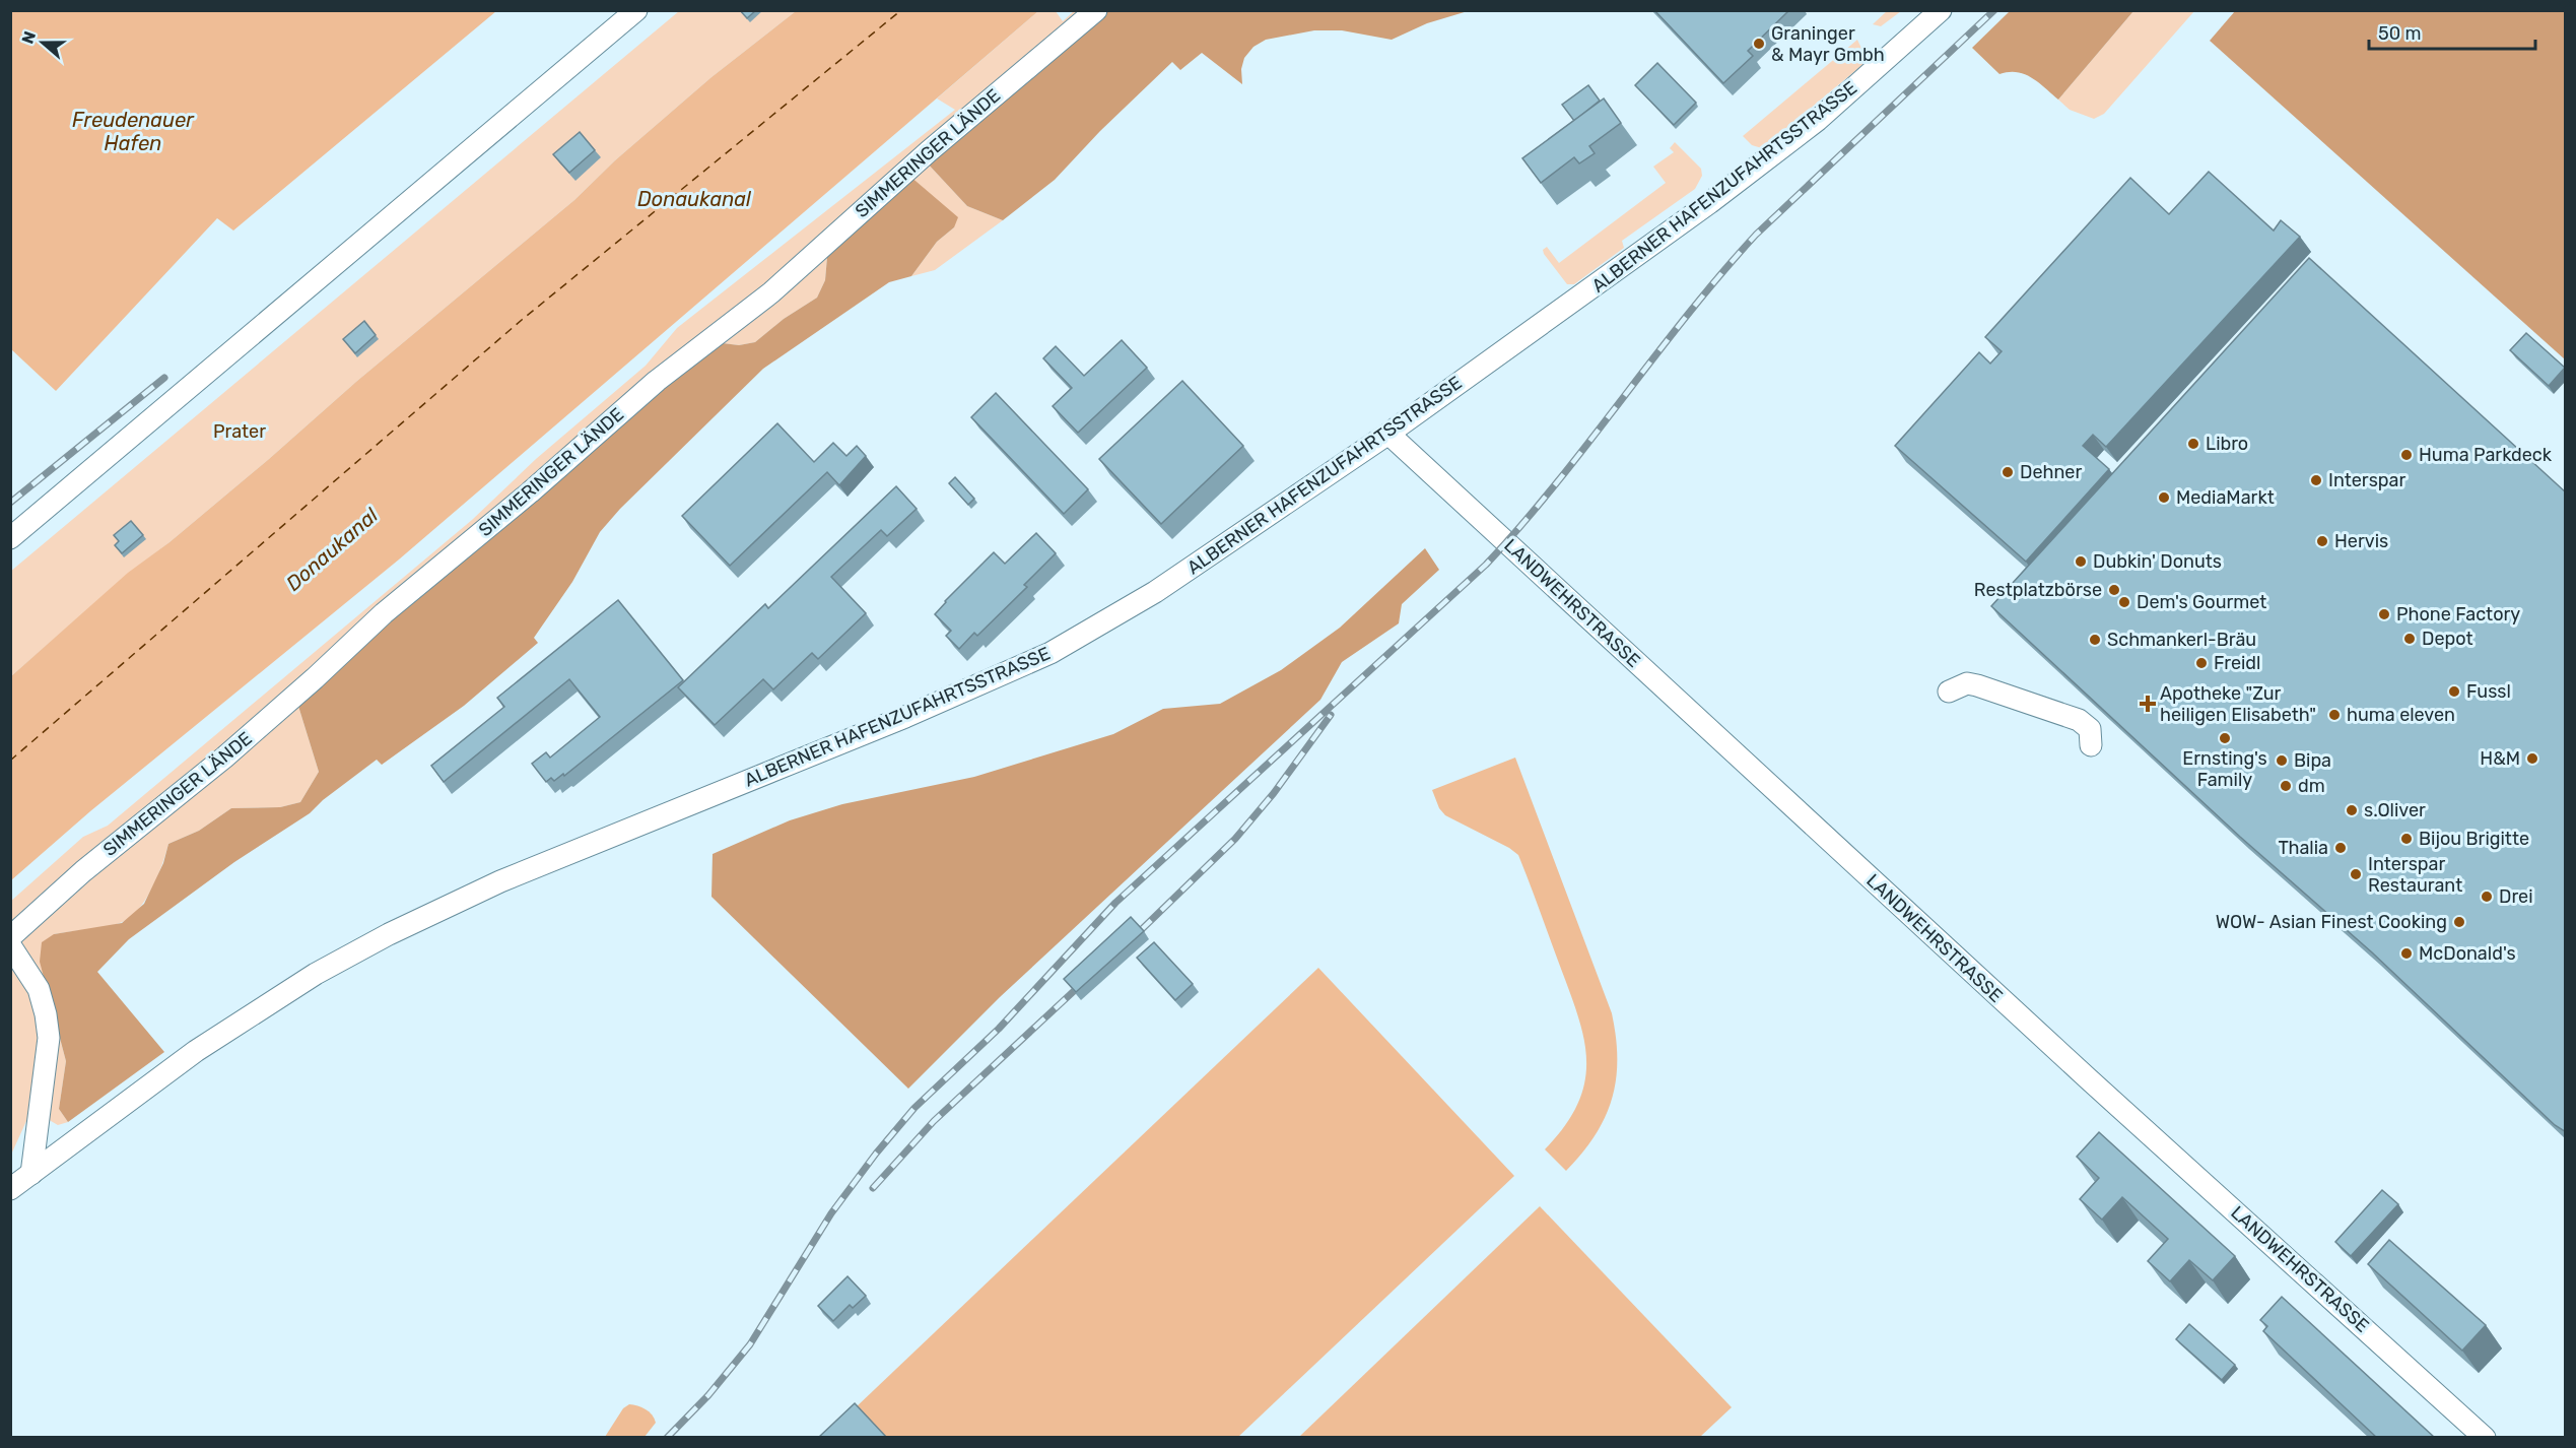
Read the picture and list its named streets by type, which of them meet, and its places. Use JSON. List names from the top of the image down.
{
  "streets": {
    "street": ["SIMMERINGER LÄNDE", "ALBERNER HAFENZUFAHRTSSTRASSE", "LANDWEHRSTRASSE"]
  },
  "crossings": [
    ["ALBERNER HAFENZUFAHRTSSTRASSE", "LANDWEHRSTRASSE"]
  ],
  "water": ["Freudenauer Hafen", "Donaukanal"],
  "parks": ["Prater"],
  "places": {
    "other": [
      "Graninger & Mayr Gmbh",
      "Libro",
      "Huma Parkdeck",
      "Dehner",
      "Interspar",
      "MediaMarkt",
      "Hervis",
      "Dubkin' Donuts",
      "Restplatzbörse",
      "Dem's Gourmet",
      "Phone Factory",
      "Depot",
      "Schmankerl-Bräu",
      "Freidl",
      "Fussl",
      "huma eleven",
      "Ernsting's Family",
      "H&M",
      "Bipa",
      "dm",
      "s.Oliver",
      "Bijou Brigitte",
      "Thalia",
      "Interspar Restaurant",
      "Drei",
      "WOW- Asian Finest Cooking",
      "McDonald's"
    ],
    "health": ["Apotheke \"Zur heiligen Elisabeth\""]
  },
  "scale_bar": "50 m",
  "north": "left"
}
